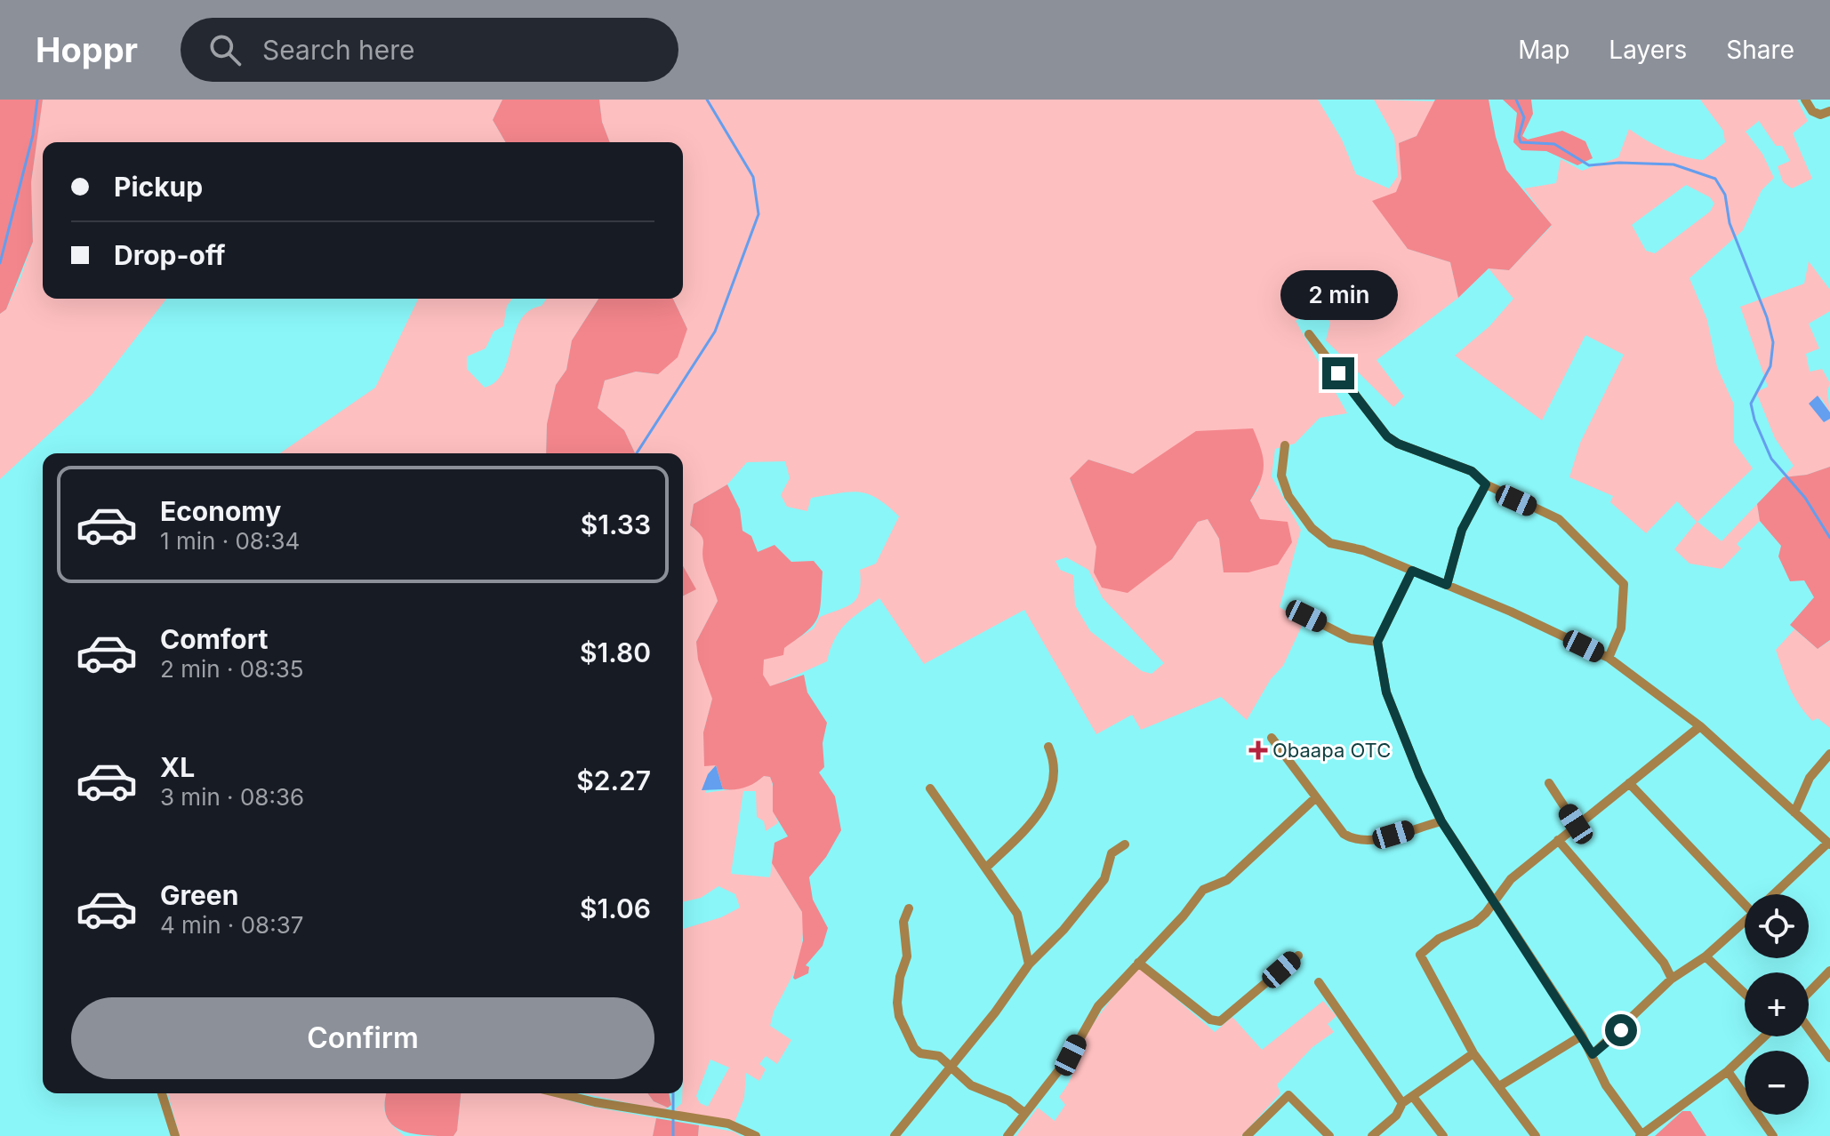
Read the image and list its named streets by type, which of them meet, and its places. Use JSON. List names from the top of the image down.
{
  "places": {
    "health": ["Obaapa OTC"]
  },
  "page": {
    "header": "Hoppr",
    "search": "Search here",
    "nav": ["Map", "Layers", "Share"],
    "banner": ["Pickup", "Drop-off"],
    "bubble": "2 min",
    "list": [
      {
        "name": "Economy",
        "note": "1 min · 08:34",
        "value": "$1.33"
      },
      {
        "name": "Comfort",
        "note": "2 min · 08:35",
        "value": "$1.80"
      },
      {
        "name": "XL",
        "note": "3 min · 08:36",
        "value": "$2.27"
      },
      {
        "name": "Green",
        "note": "4 min · 08:37",
        "value": "$1.06"
      }
    ],
    "map_buttons": ["+", "−"],
    "buttons": "Confirm"
  }
}
